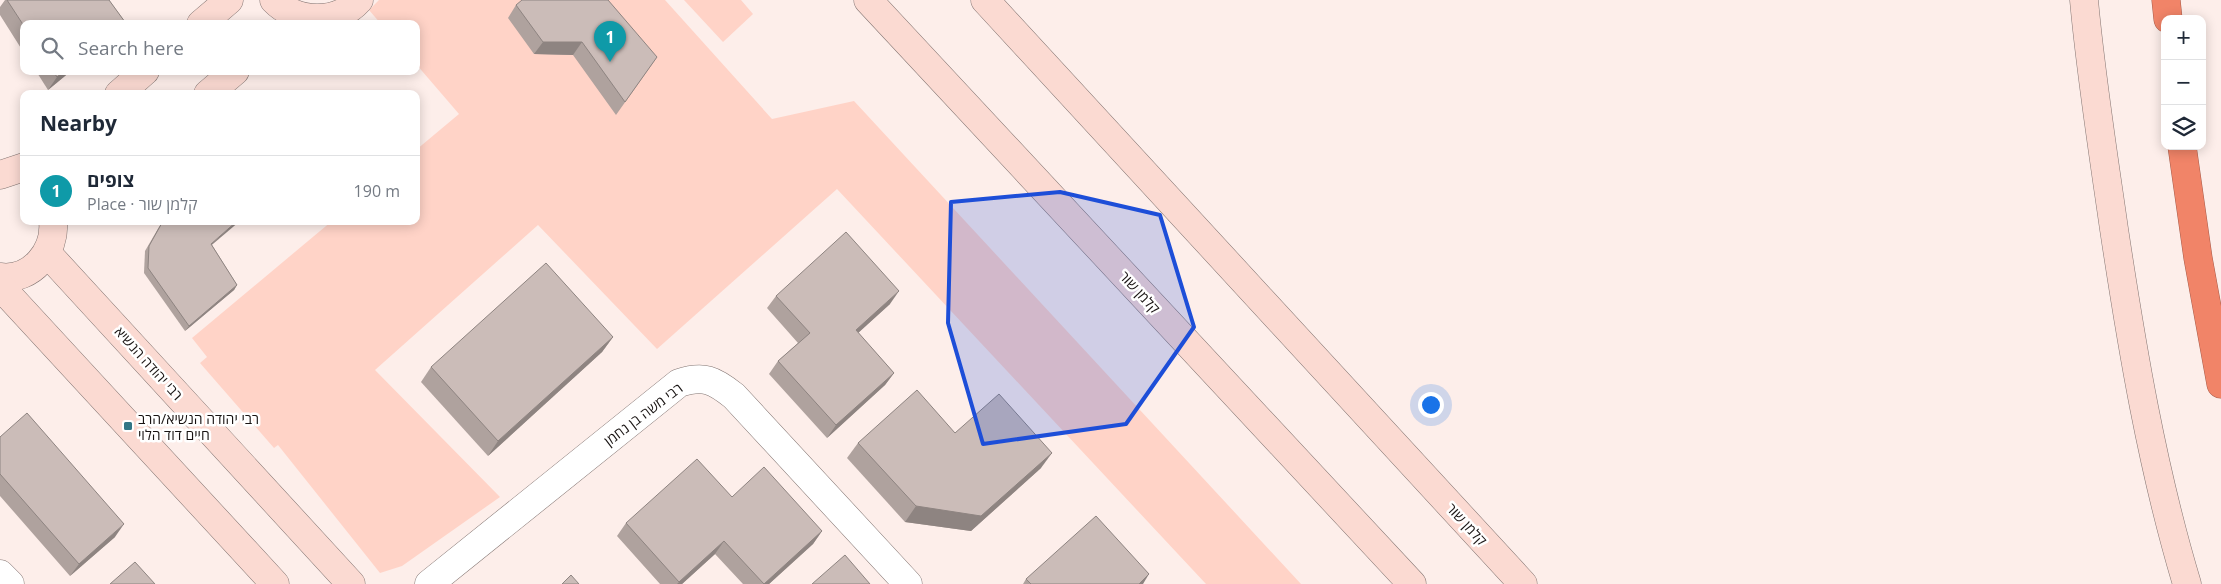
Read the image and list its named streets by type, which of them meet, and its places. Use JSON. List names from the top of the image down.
{
  "streets": {
    "main road": ["קלמן שור", "רבי יהודה הנשיא"],
    "street": ["רבי משה בן נחמן"]
  },
  "places": {
    "transit": ["רבי יהודה הנשיא/הרב חיים דוד הלוי"]
  },
  "page": {
    "map_buttons": ["+", "−"],
    "search": "Search here",
    "pins": "1",
    "heading": "Nearby",
    "list": [
      {
        "mark": "1",
        "name": "צופים",
        "note": "Place · קלמן שור",
        "value": "190 m"
      }
    ]
  }
}
